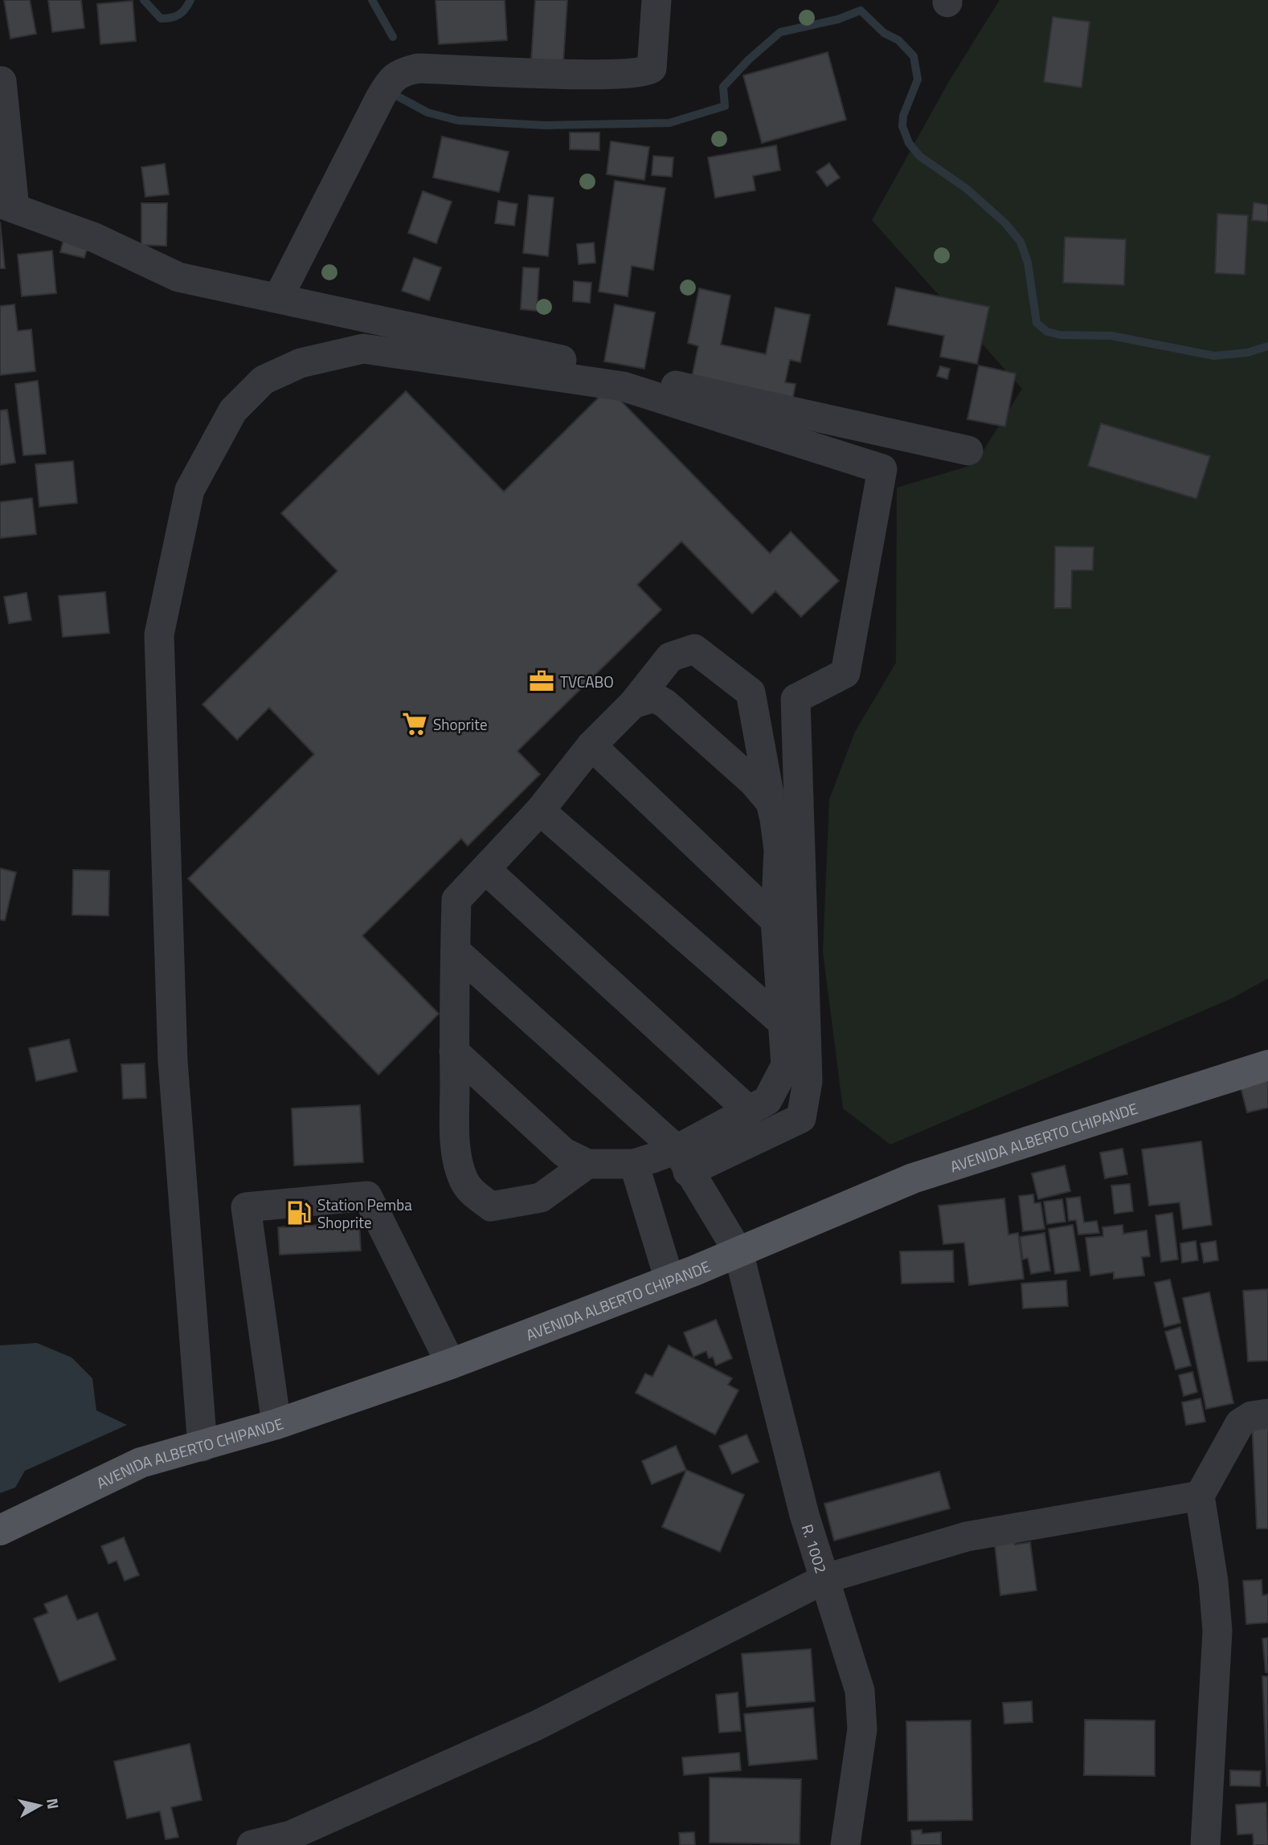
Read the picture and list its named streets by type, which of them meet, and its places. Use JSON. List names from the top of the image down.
{
  "streets": {
    "main road": ["AVENIDA ALBERTO CHIPANDE"],
    "street": ["R. 1002"]
  },
  "crossings": [
    ["AVENIDA ALBERTO CHIPANDE", "R. 1002"]
  ],
  "places": {
    "office": ["TVCABO"],
    "supermarket": ["Shoprite"],
    "fuel station": ["Station Pemba Shoprite"]
  },
  "north": "right"
}
